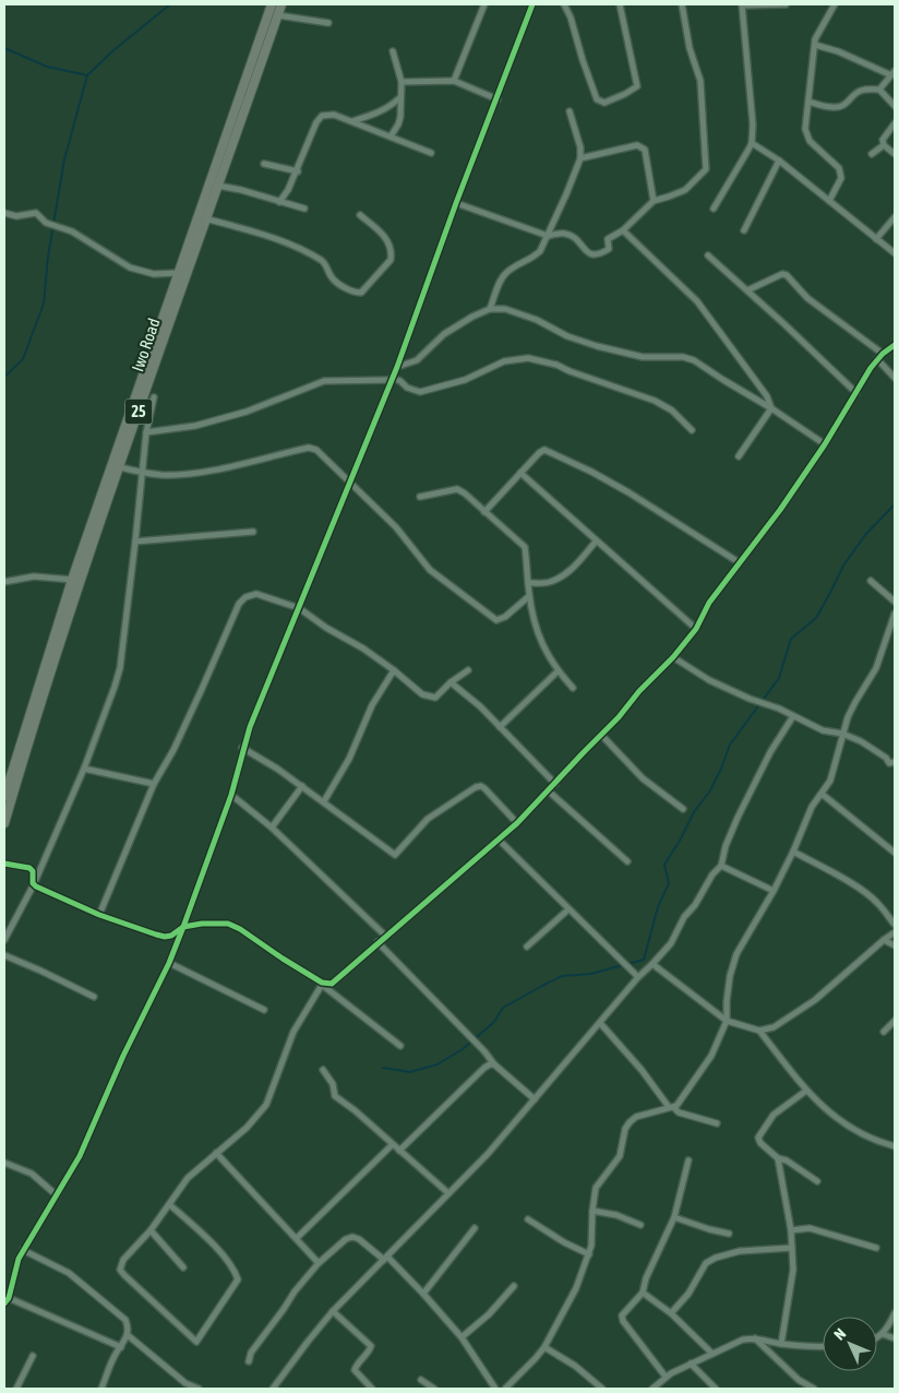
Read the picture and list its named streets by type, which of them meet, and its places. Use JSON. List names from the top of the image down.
{
  "streets": {
    "main road": ["Iwo Road", "25"]
  },
  "north": "top left"
}
